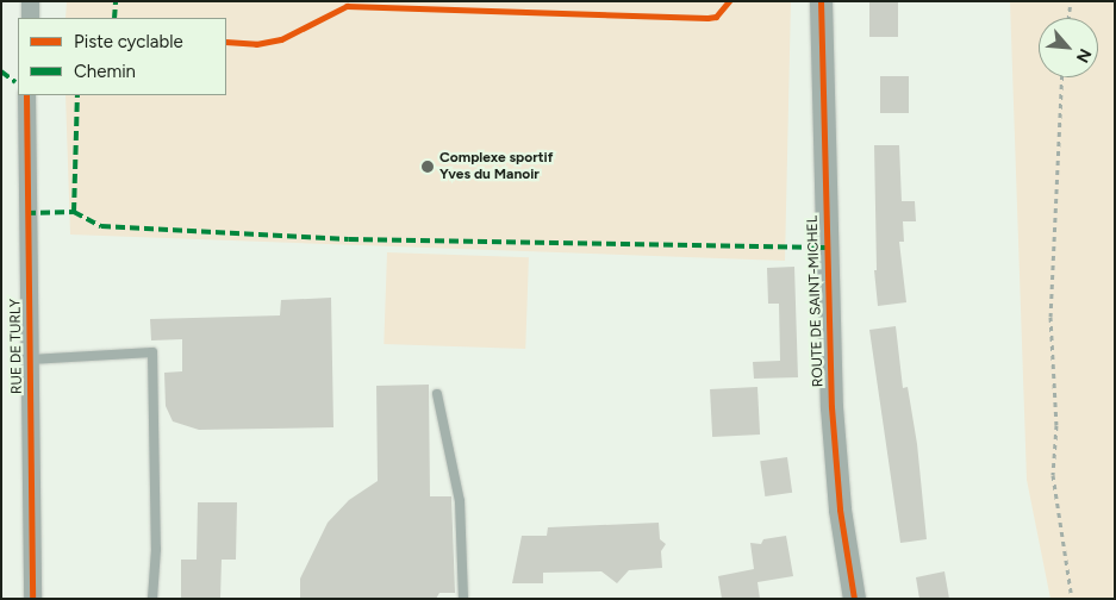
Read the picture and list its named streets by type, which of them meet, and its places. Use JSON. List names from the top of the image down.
{
  "streets": {
    "street": ["ROUTE DE SAINT-MICHEL", "RUE DE TURLY"]
  },
  "places": ["Complexe sportif Yves du Manoir"],
  "legend": ["Piste cyclable", "Chemin"],
  "north": "bottom right"
}
